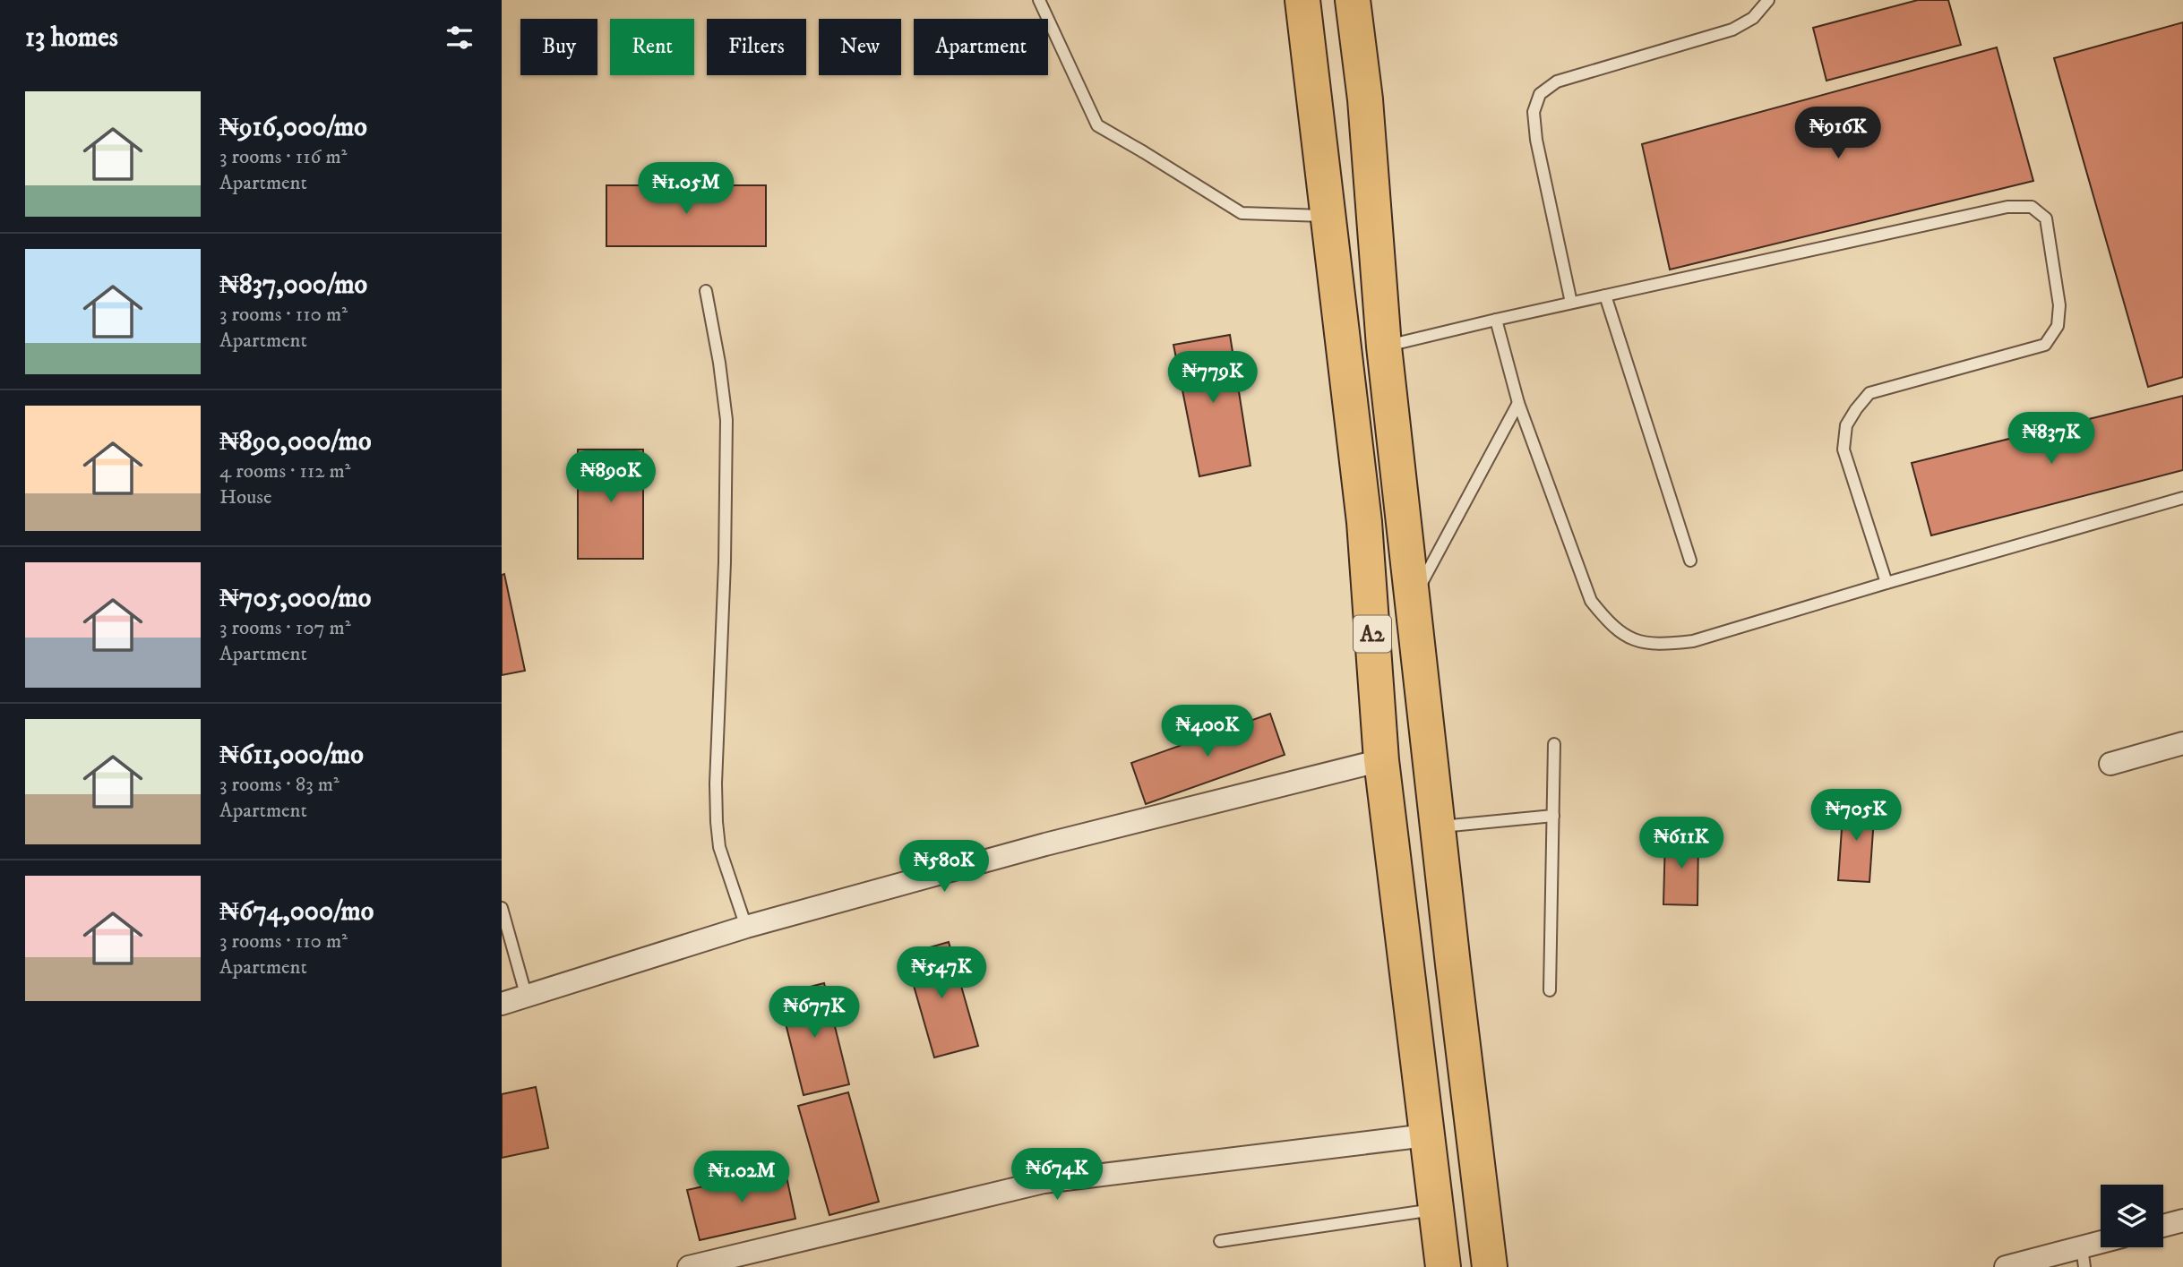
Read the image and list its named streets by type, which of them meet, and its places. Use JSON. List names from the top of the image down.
{
  "streets": {
    "highway": ["A2"]
  },
  "page": {
    "heading": "13 homes",
    "chip": [
      "Buy",
      "Rent",
      "Filters",
      "New",
      "Apartment"
    ],
    "list": [
      {
        "name": "₦916,000/mo",
        "note": "3 rooms · 116 m² · Apartment"
      },
      {
        "name": "₦837,000/mo",
        "note": "3 rooms · 110 m² · Apartment"
      },
      {
        "name": "₦890,000/mo",
        "note": "4 rooms · 112 m² · House"
      },
      {
        "name": "₦705,000/mo",
        "note": "3 rooms · 107 m² · Apartment"
      },
      {
        "name": "₦611,000/mo",
        "note": "3 rooms · 83 m² · Apartment"
      },
      {
        "name": "₦674,000/mo",
        "note": "3 rooms · 110 m² · Apartment"
      }
    ],
    "price": [
      "₦916K",
      "₦1.05M",
      "₦779K",
      "₦837K",
      "₦890K",
      "₦400K",
      "₦705K",
      "₦611K",
      "₦580K",
      "₦547K",
      "₦677K",
      "₦674K",
      "₦1.02M"
    ]
  }
}
